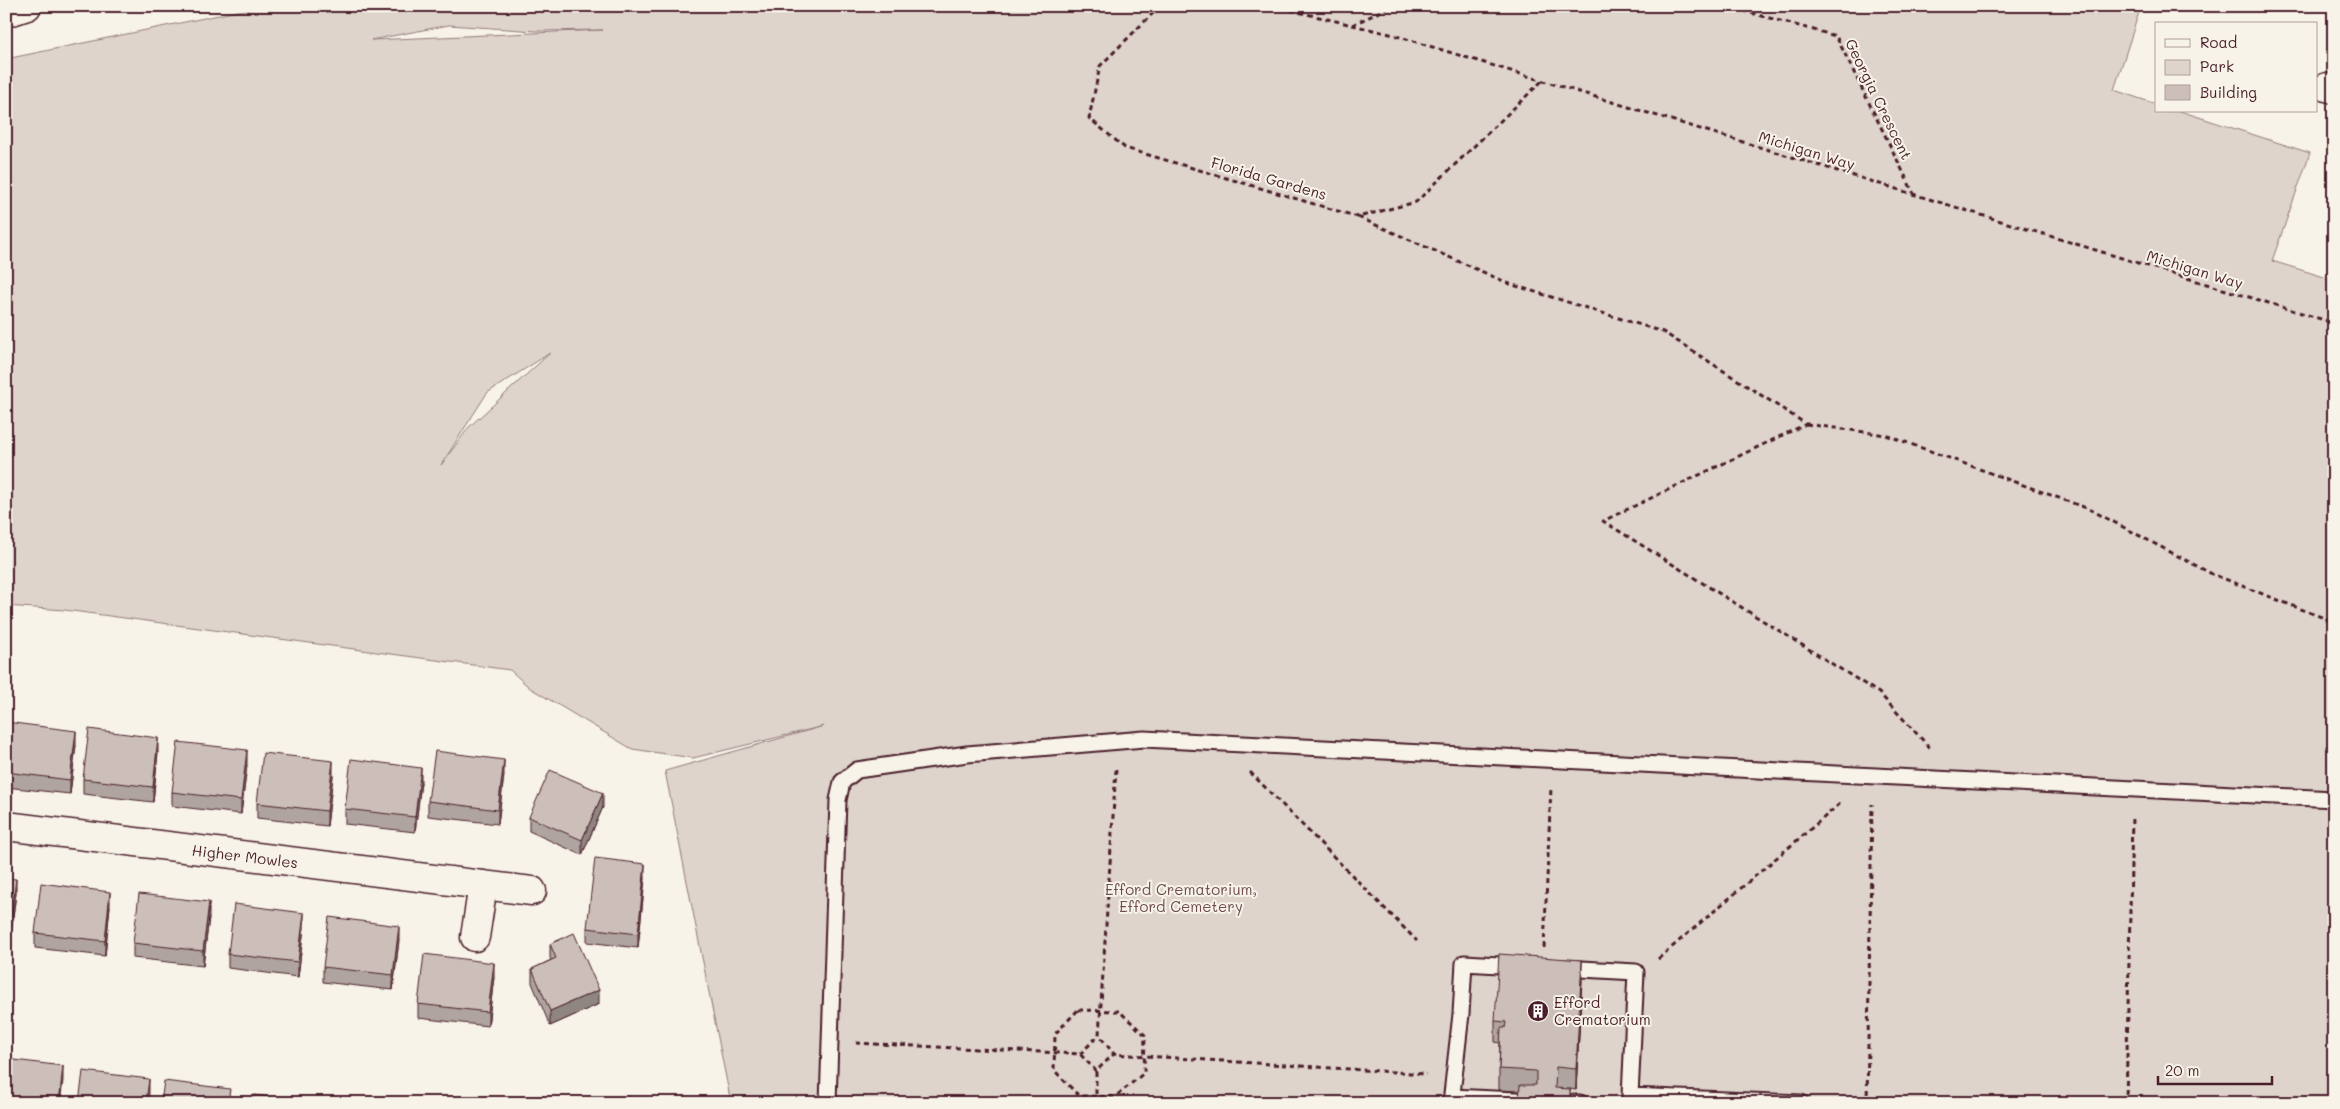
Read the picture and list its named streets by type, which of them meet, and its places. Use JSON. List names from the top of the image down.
{
  "streets": {
    "street": ["Higher Mowles"],
    "path": ["Georgia Crescent", "Michigan Way", "Florida Gardens"]
  },
  "crossings": [
    ["Georgia Crescent", "Michigan Way"]
  ],
  "parks": ["Efford Crematorium, Efford Cemetery"],
  "places": {
    "building": ["Efford Crematorium"]
  },
  "legend": ["Road", "Park", "Building"],
  "scale_bar": "20 m"
}
